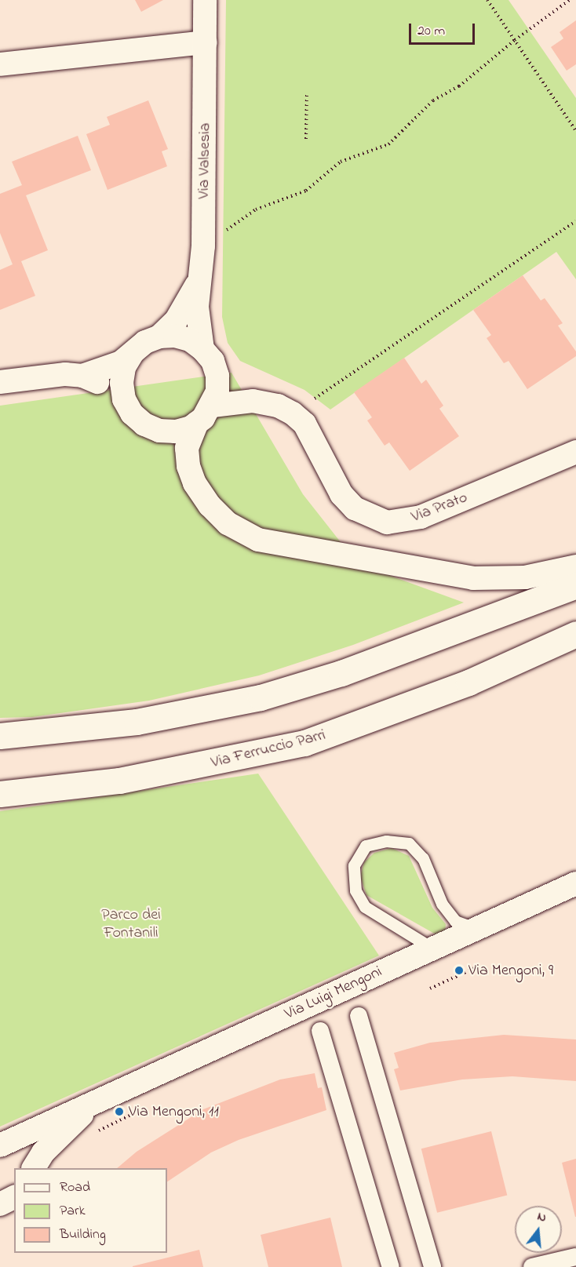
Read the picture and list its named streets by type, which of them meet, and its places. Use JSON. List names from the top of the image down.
{
  "streets": {
    "main road": ["Via Ferruccio Parri"],
    "street": ["Via Valsesia", "Via Prato", "Via Luigi Mengoni"]
  },
  "crossings": [
    ["Via Valsesia", "Via Prato"]
  ],
  "parks": ["Parco dei Fontanili"],
  "places": ["Via Mengoni, 9", "Via Mengoni, 11"],
  "legend": ["Road", "Park", "Building"],
  "scale_bar": "20 m",
  "north": "top"
}
